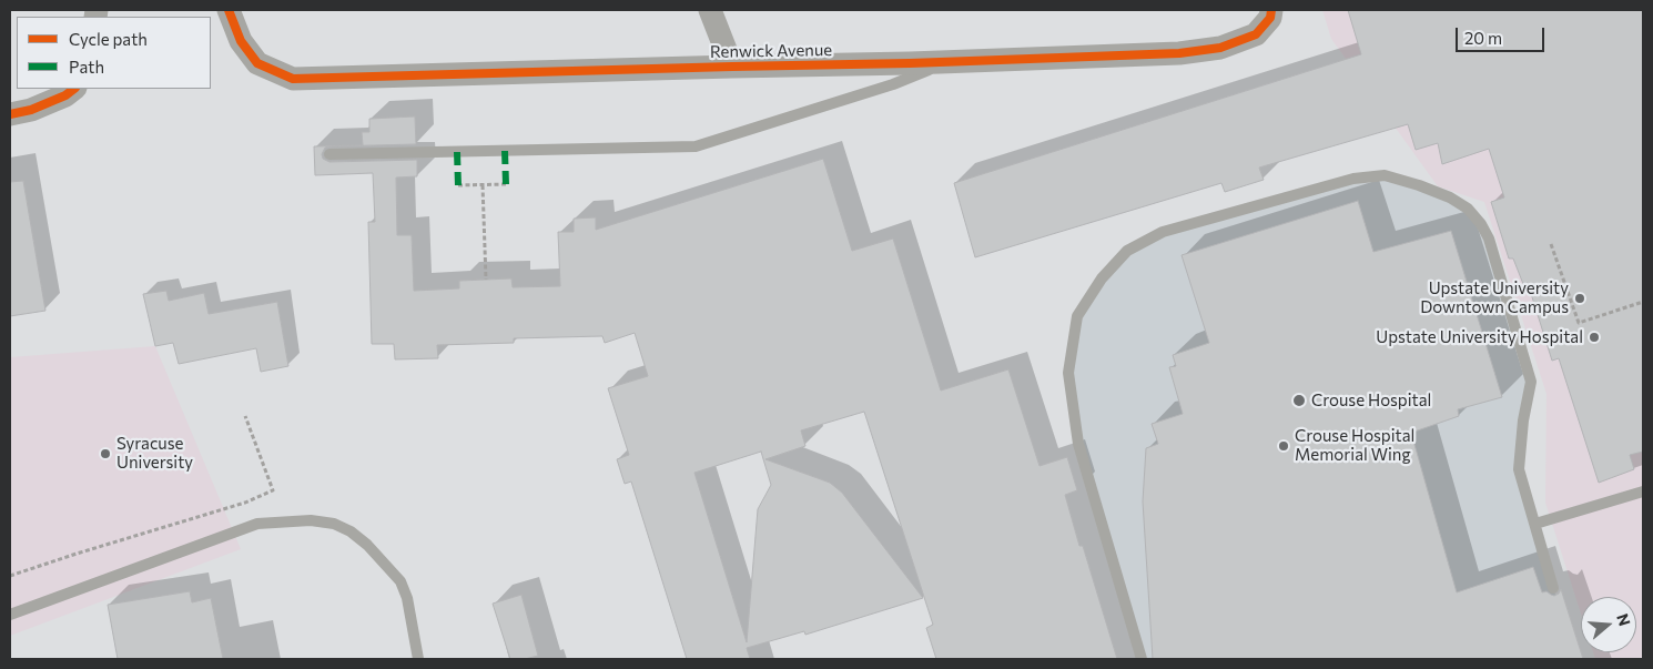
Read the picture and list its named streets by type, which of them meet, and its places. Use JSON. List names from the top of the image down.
{
  "streets": {
    "street": ["Renwick Avenue"]
  },
  "places": [
    "Upstate University Downtown Campus",
    "Upstate University Hospital",
    "Crouse Hospital",
    "Crouse Hospital Memorial Wing",
    "Syracuse University"
  ],
  "legend": ["Cycle path", "Path"],
  "scale_bar": "20 m",
  "north": "right"
}
